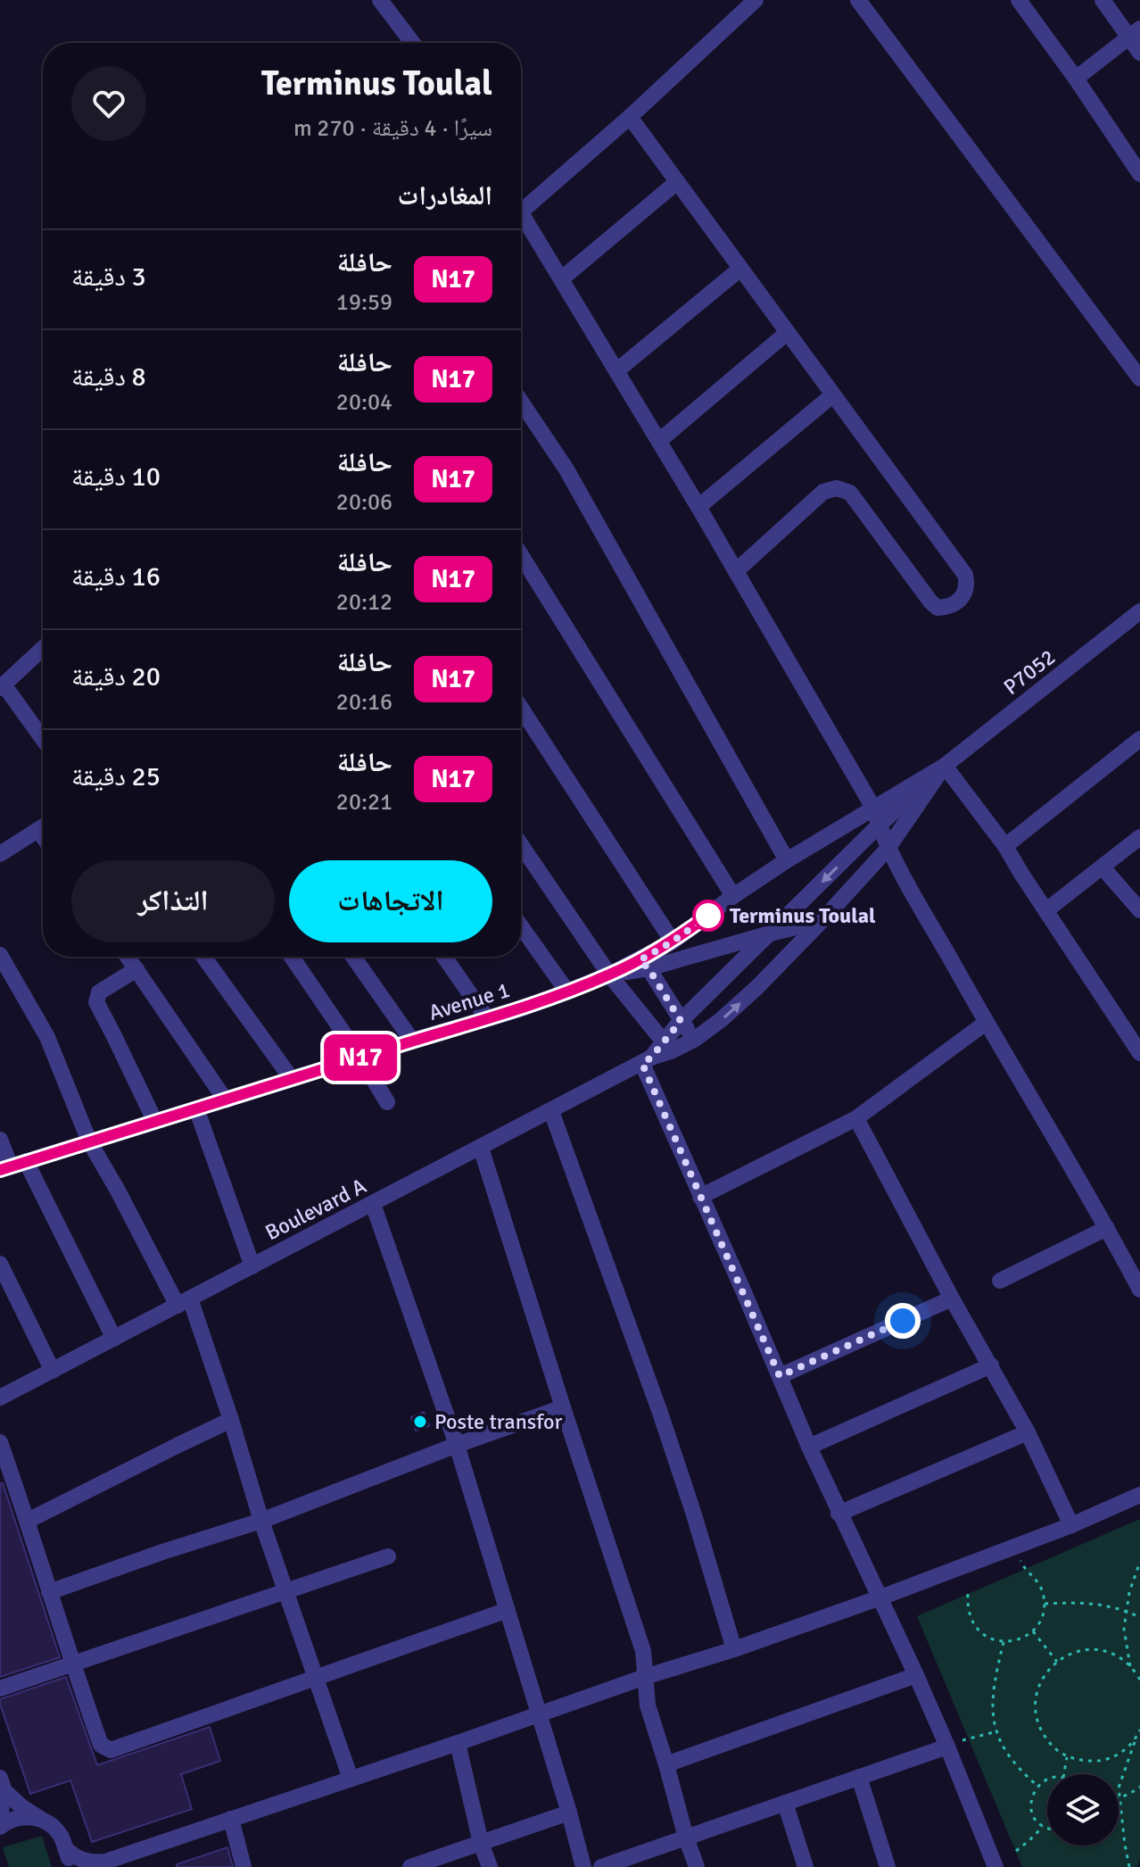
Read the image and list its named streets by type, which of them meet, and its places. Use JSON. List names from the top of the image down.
{
  "streets": {
    "street": ["P7052", "Avenue 1", "Boulevard A"]
  },
  "crossings": [
    ["P7052", "Boulevard A"]
  ],
  "places": ["Terminus Toulal", "Poste transfor"],
  "lines": ["bus line N17"],
  "page": {
    "on_map": "N17",
    "heading": [
      ["Terminus Toulal", "سيرًا · 4 دقيقة · 270 m"],
      "المغادرات"
    ],
    "list": [
      {
        "mark": "N17",
        "name": "حافلة",
        "note": "19:59",
        "value": "3 دقيقة"
      },
      {
        "mark": "N17",
        "name": "حافلة",
        "note": "20:04",
        "value": "8 دقيقة"
      },
      {
        "mark": "N17",
        "name": "حافلة",
        "note": "20:06",
        "value": "10 دقيقة"
      },
      {
        "mark": "N17",
        "name": "حافلة",
        "note": "20:12",
        "value": "16 دقيقة"
      },
      {
        "mark": "N17",
        "name": "حافلة",
        "note": "20:16",
        "value": "20 دقيقة"
      },
      {
        "mark": "N17",
        "name": "حافلة",
        "note": "20:21",
        "value": "25 دقيقة"
      }
    ],
    "buttons": ["الاتجاهات", "التذاكر"]
  }
}
